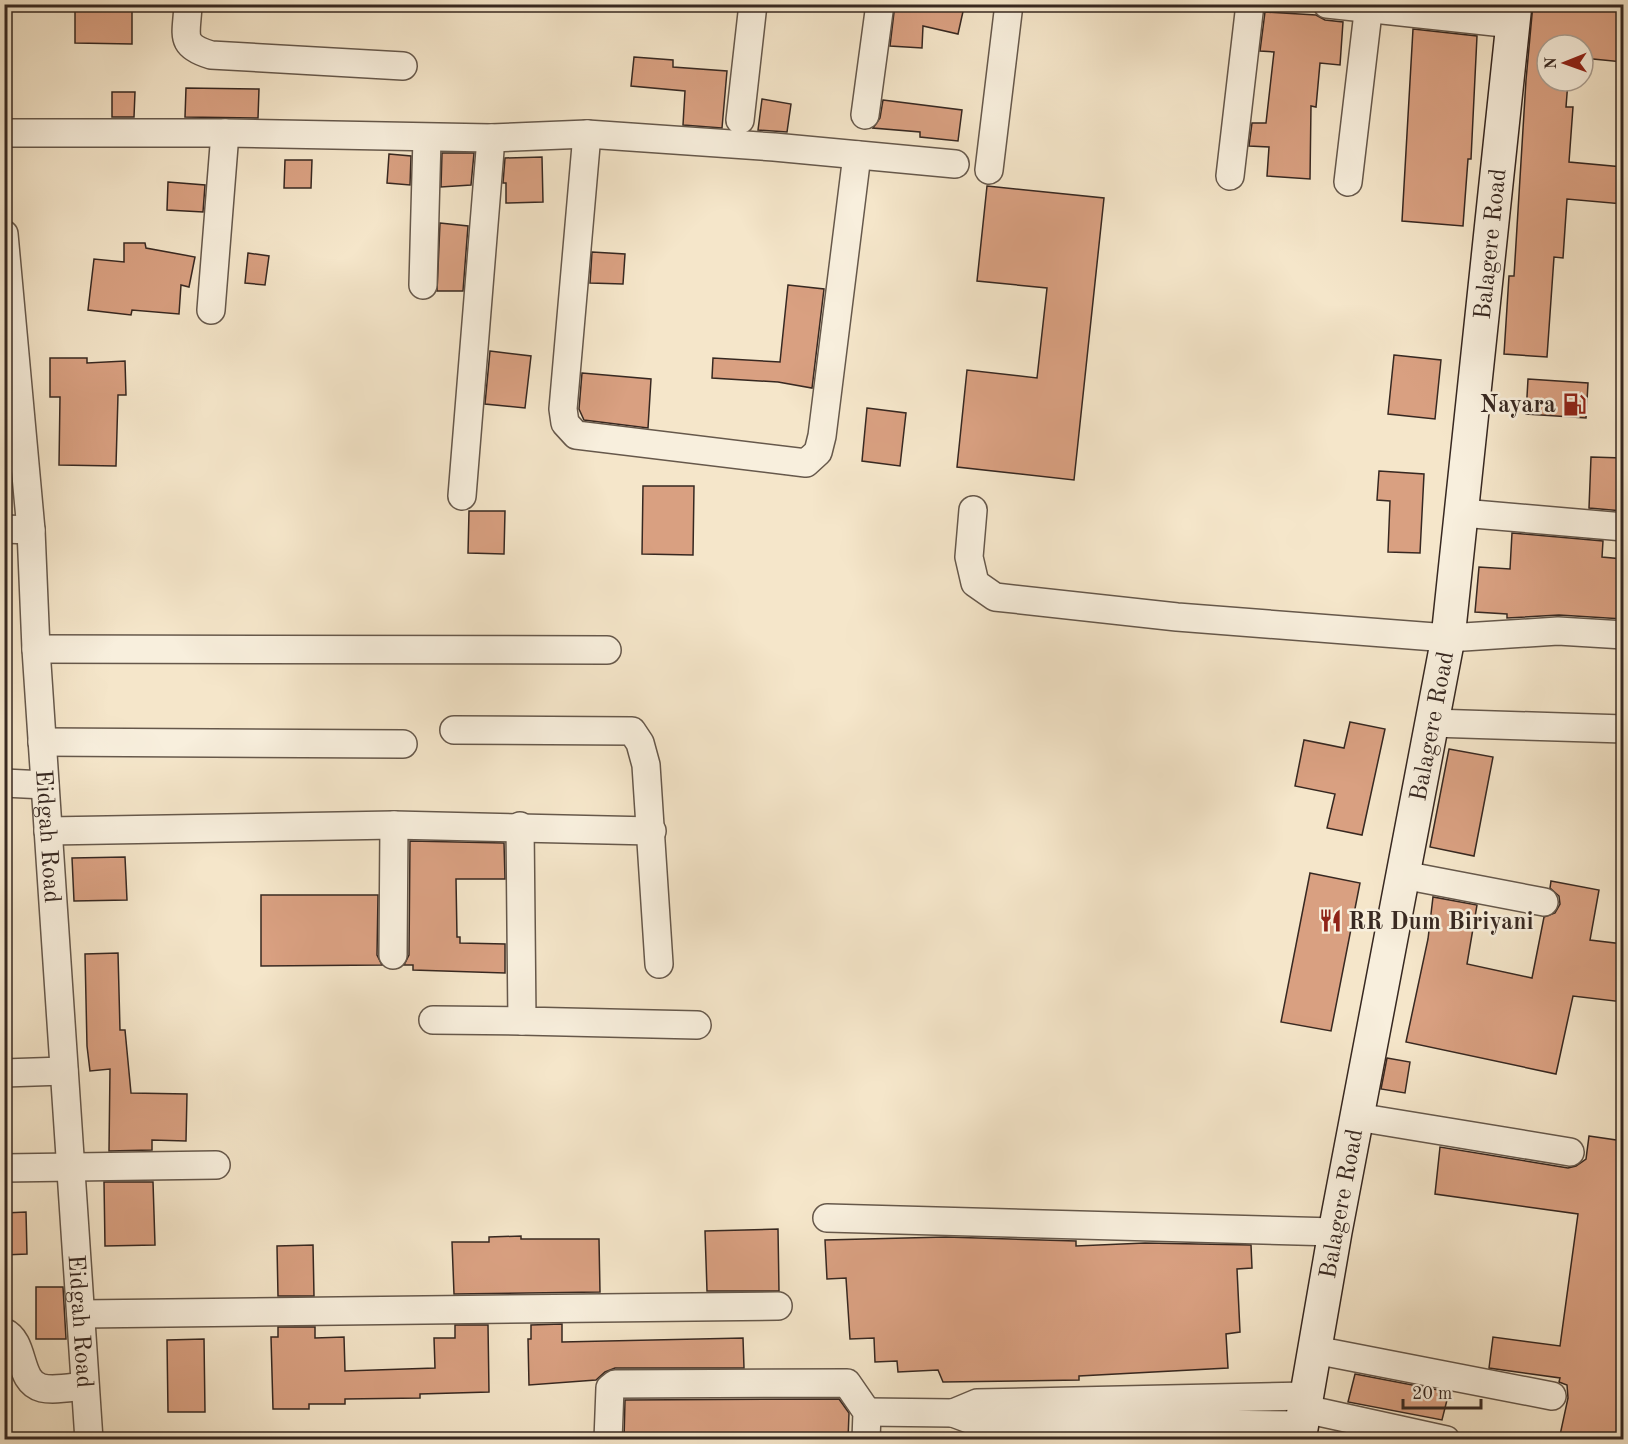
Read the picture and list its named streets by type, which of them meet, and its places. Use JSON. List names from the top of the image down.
{
  "streets": {
    "street": ["Balagere Road", "Eidgah Road"]
  },
  "places": {
    "fuel station": ["Nayara"],
    "restaurant": ["RR Dum Biriyani"]
  },
  "scale_bar": "20 m",
  "north": "left"
}
